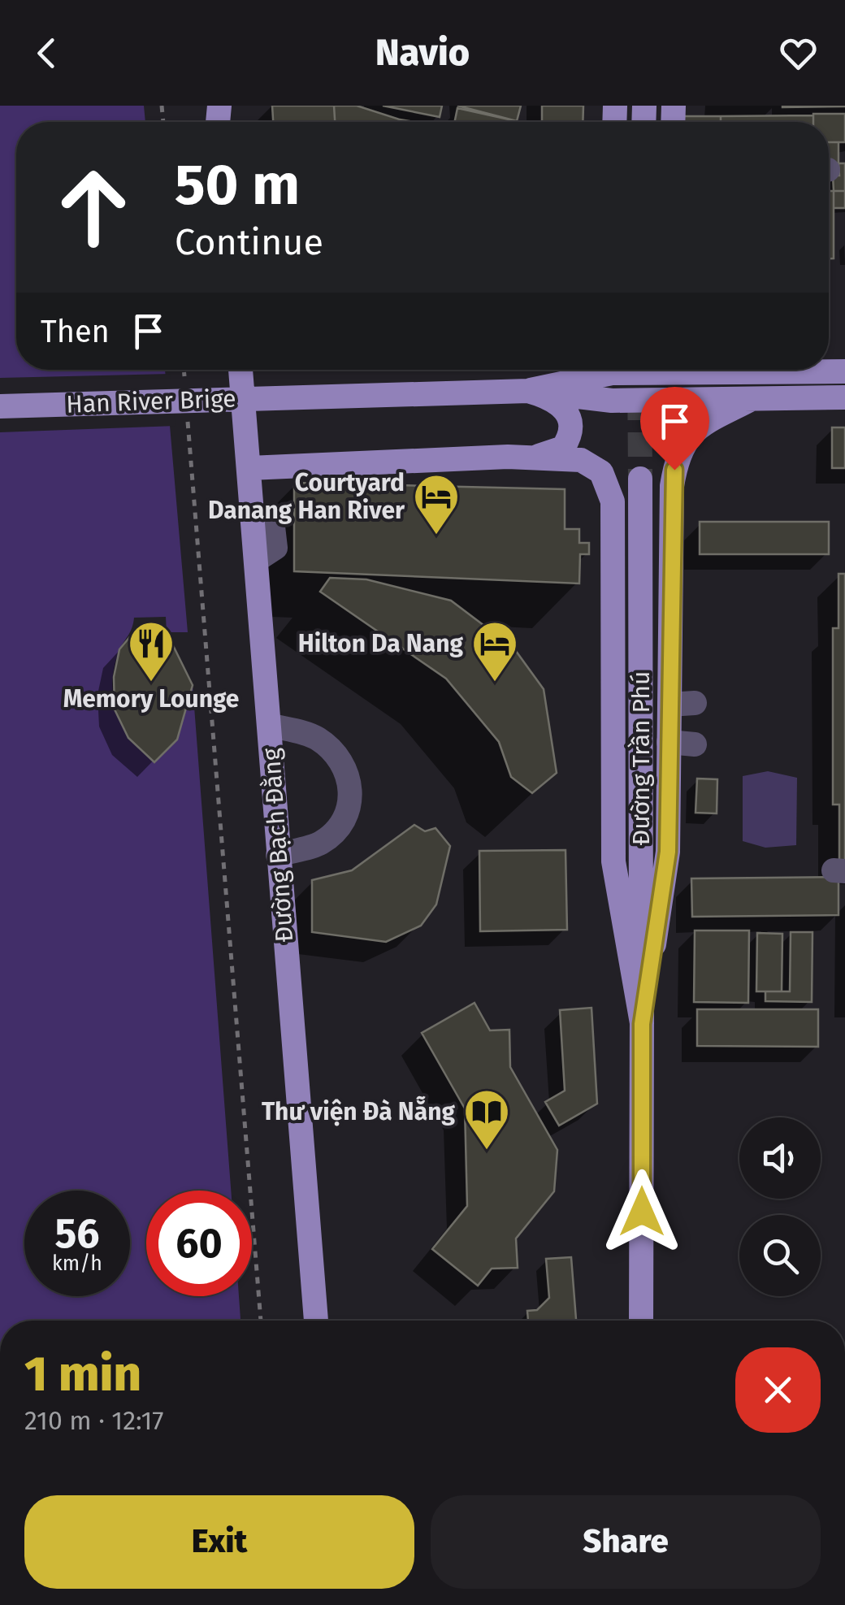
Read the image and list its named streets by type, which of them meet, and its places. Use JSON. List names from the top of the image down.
{
  "streets": {
    "main road": ["Han River Brige", "Đường Trần Phú", "Đường Bạch Đằng"]
  },
  "places": {
    "hotel": ["Courtyard Danang Han River", "Hilton Da Nang"],
    "restaurant": ["Memory Lounge"],
    "library": ["Thư viện Đà Nẵng"]
  },
  "page": {
    "header": "Navio",
    "turn": ["50 m", "Continue"],
    "then": "Then",
    "speed": "56 km/h",
    "limit": "60",
    "heading": ["1 min", "210 m · 12:17"],
    "buttons": ["Exit", "Share"]
  }
}
